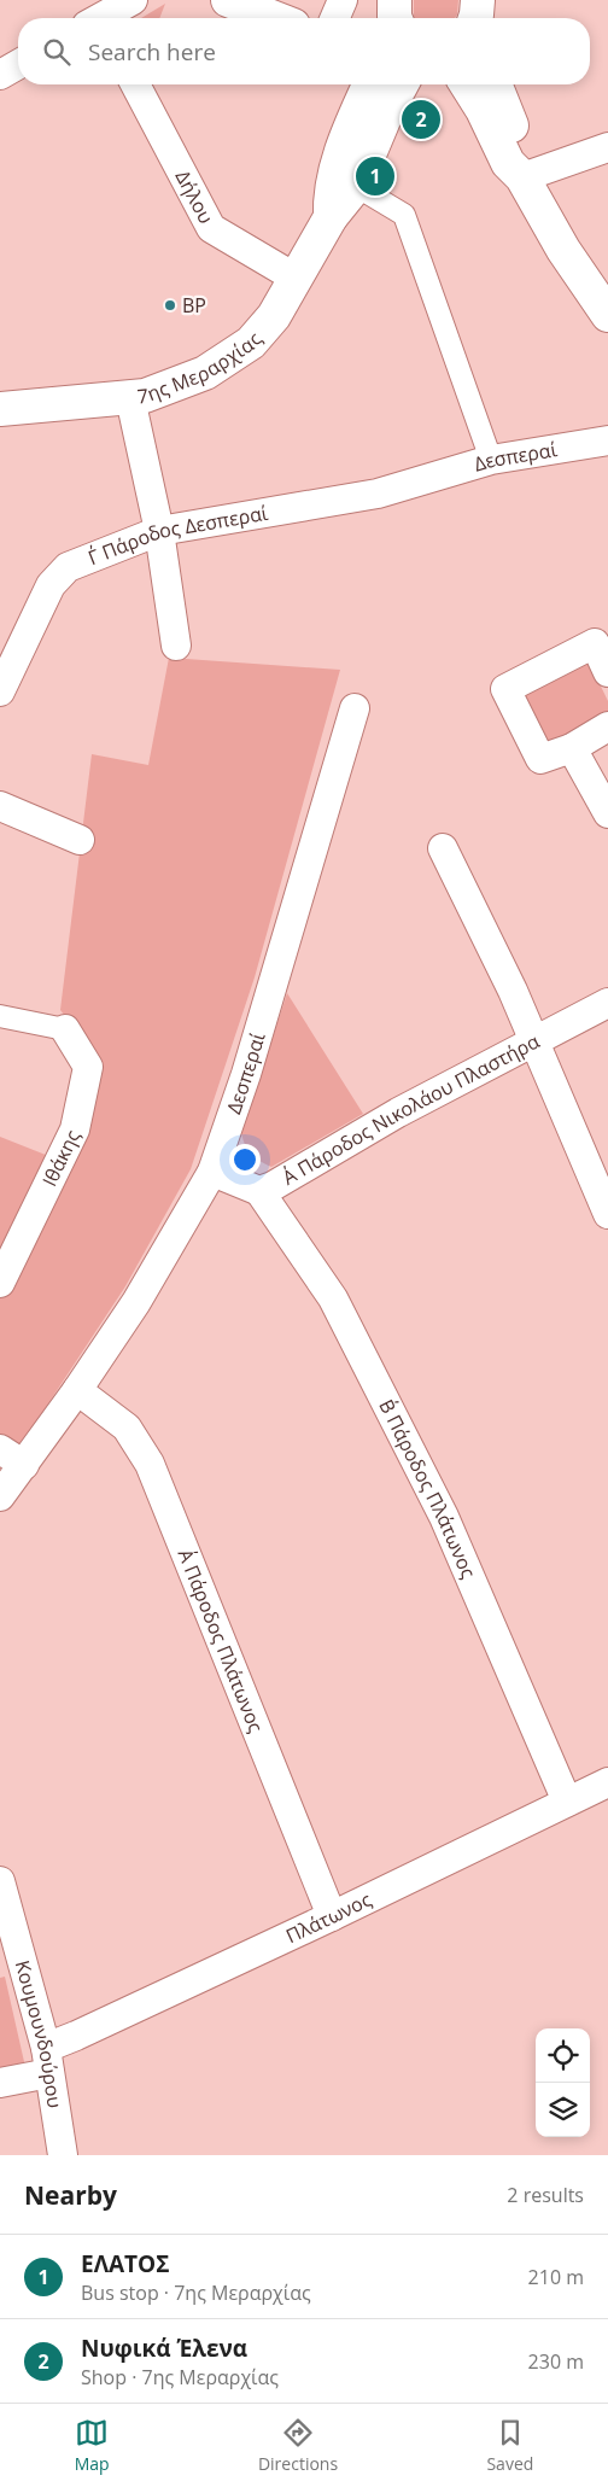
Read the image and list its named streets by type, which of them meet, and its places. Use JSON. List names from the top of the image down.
{
  "streets": {
    "main road": ["7ης Μεραρχίας"],
    "street": [
      "Δήλου",
      "Δεσπεραί",
      "Γ΄ Πάροδος Δεσπεραί",
      "Α΄ Πάροδος Νικολάου Πλαστήρα",
      "Ιθάκης",
      "Β΄ Πάροδος Πλάτωνος",
      "Α΄ Πάροδος Πλάτωνος",
      "Πλάτωνος",
      "Κουμουνδούρου"
    ]
  },
  "crossings": [
    ["Δήλου", "7ης Μεραρχίας"],
    ["Δεσπεραί", "Γ΄ Πάροδος Δεσπεραί"],
    ["Δεσπεραί", "Α΄ Πάροδος Νικολάου Πλαστήρα"],
    ["Δεσπεραί", "Α΄ Πάροδος Πλάτωνος"],
    ["Α΄ Πάροδος Νικολάου Πλαστήρα", "Β΄ Πάροδος Πλάτωνος"],
    ["Β΄ Πάροδος Πλάτωνος", "Πλάτωνος"],
    ["Α΄ Πάροδος Πλάτωνος", "Πλάτωνος"],
    ["Πλάτωνος", "Κουμουνδούρου"]
  ],
  "places": ["BP"],
  "page": {
    "search": "Search here",
    "pins": ["2", "1"],
    "heading": ["Nearby", "2 results"],
    "list": [
      {
        "mark": "1",
        "name": "ΕΛΑΤΟΣ",
        "note": "Bus stop · 7ης Μεραρχίας",
        "value": "210 m"
      },
      {
        "mark": "2",
        "name": "Νυφικά Έλενα",
        "note": "Shop · 7ης Μεραρχίας",
        "value": "230 m"
      }
    ],
    "nav": ["Map", "Directions", "Saved"]
  }
}
